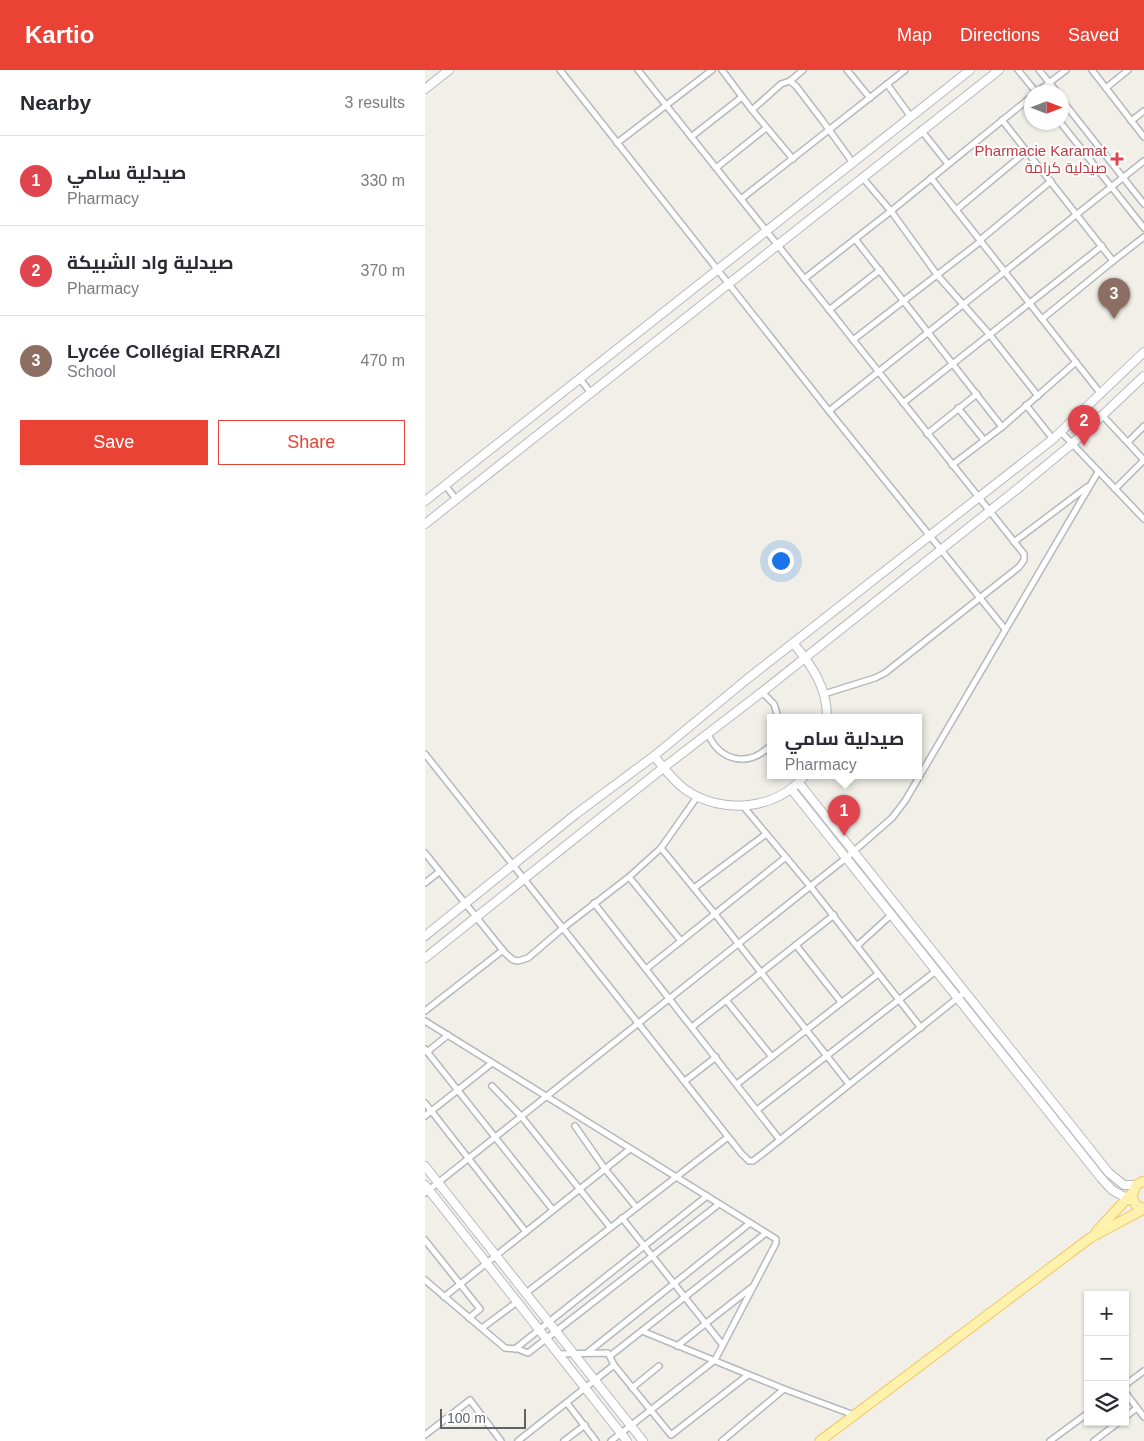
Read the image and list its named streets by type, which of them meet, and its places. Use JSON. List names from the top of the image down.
{
  "places": {
    "health": ["Pharmacie Karamat صيدلية كرامة"]
  },
  "scale_bar": "100 m",
  "north": "right",
  "page": {
    "header": "Kartio",
    "nav": ["Map", "Directions", "Saved"],
    "heading": ["Nearby", "3 results"],
    "list": [
      {
        "mark": "1",
        "name": "صيدلية سامي",
        "note": "Pharmacy",
        "value": "330 m"
      },
      {
        "mark": "2",
        "name": "صيدلية واد الشبيكة",
        "note": "Pharmacy",
        "value": "370 m"
      },
      {
        "mark": "3",
        "name": "Lycée Collégial ERRAZI",
        "note": "School",
        "value": "470 m"
      }
    ],
    "pins": ["3", "2", "1"],
    "buttons": ["Save", "Share"],
    "popup": ["صيدلية سامي", "Pharmacy"],
    "map_buttons": ["+", "−"],
    "scale": "100 m"
  }
}
